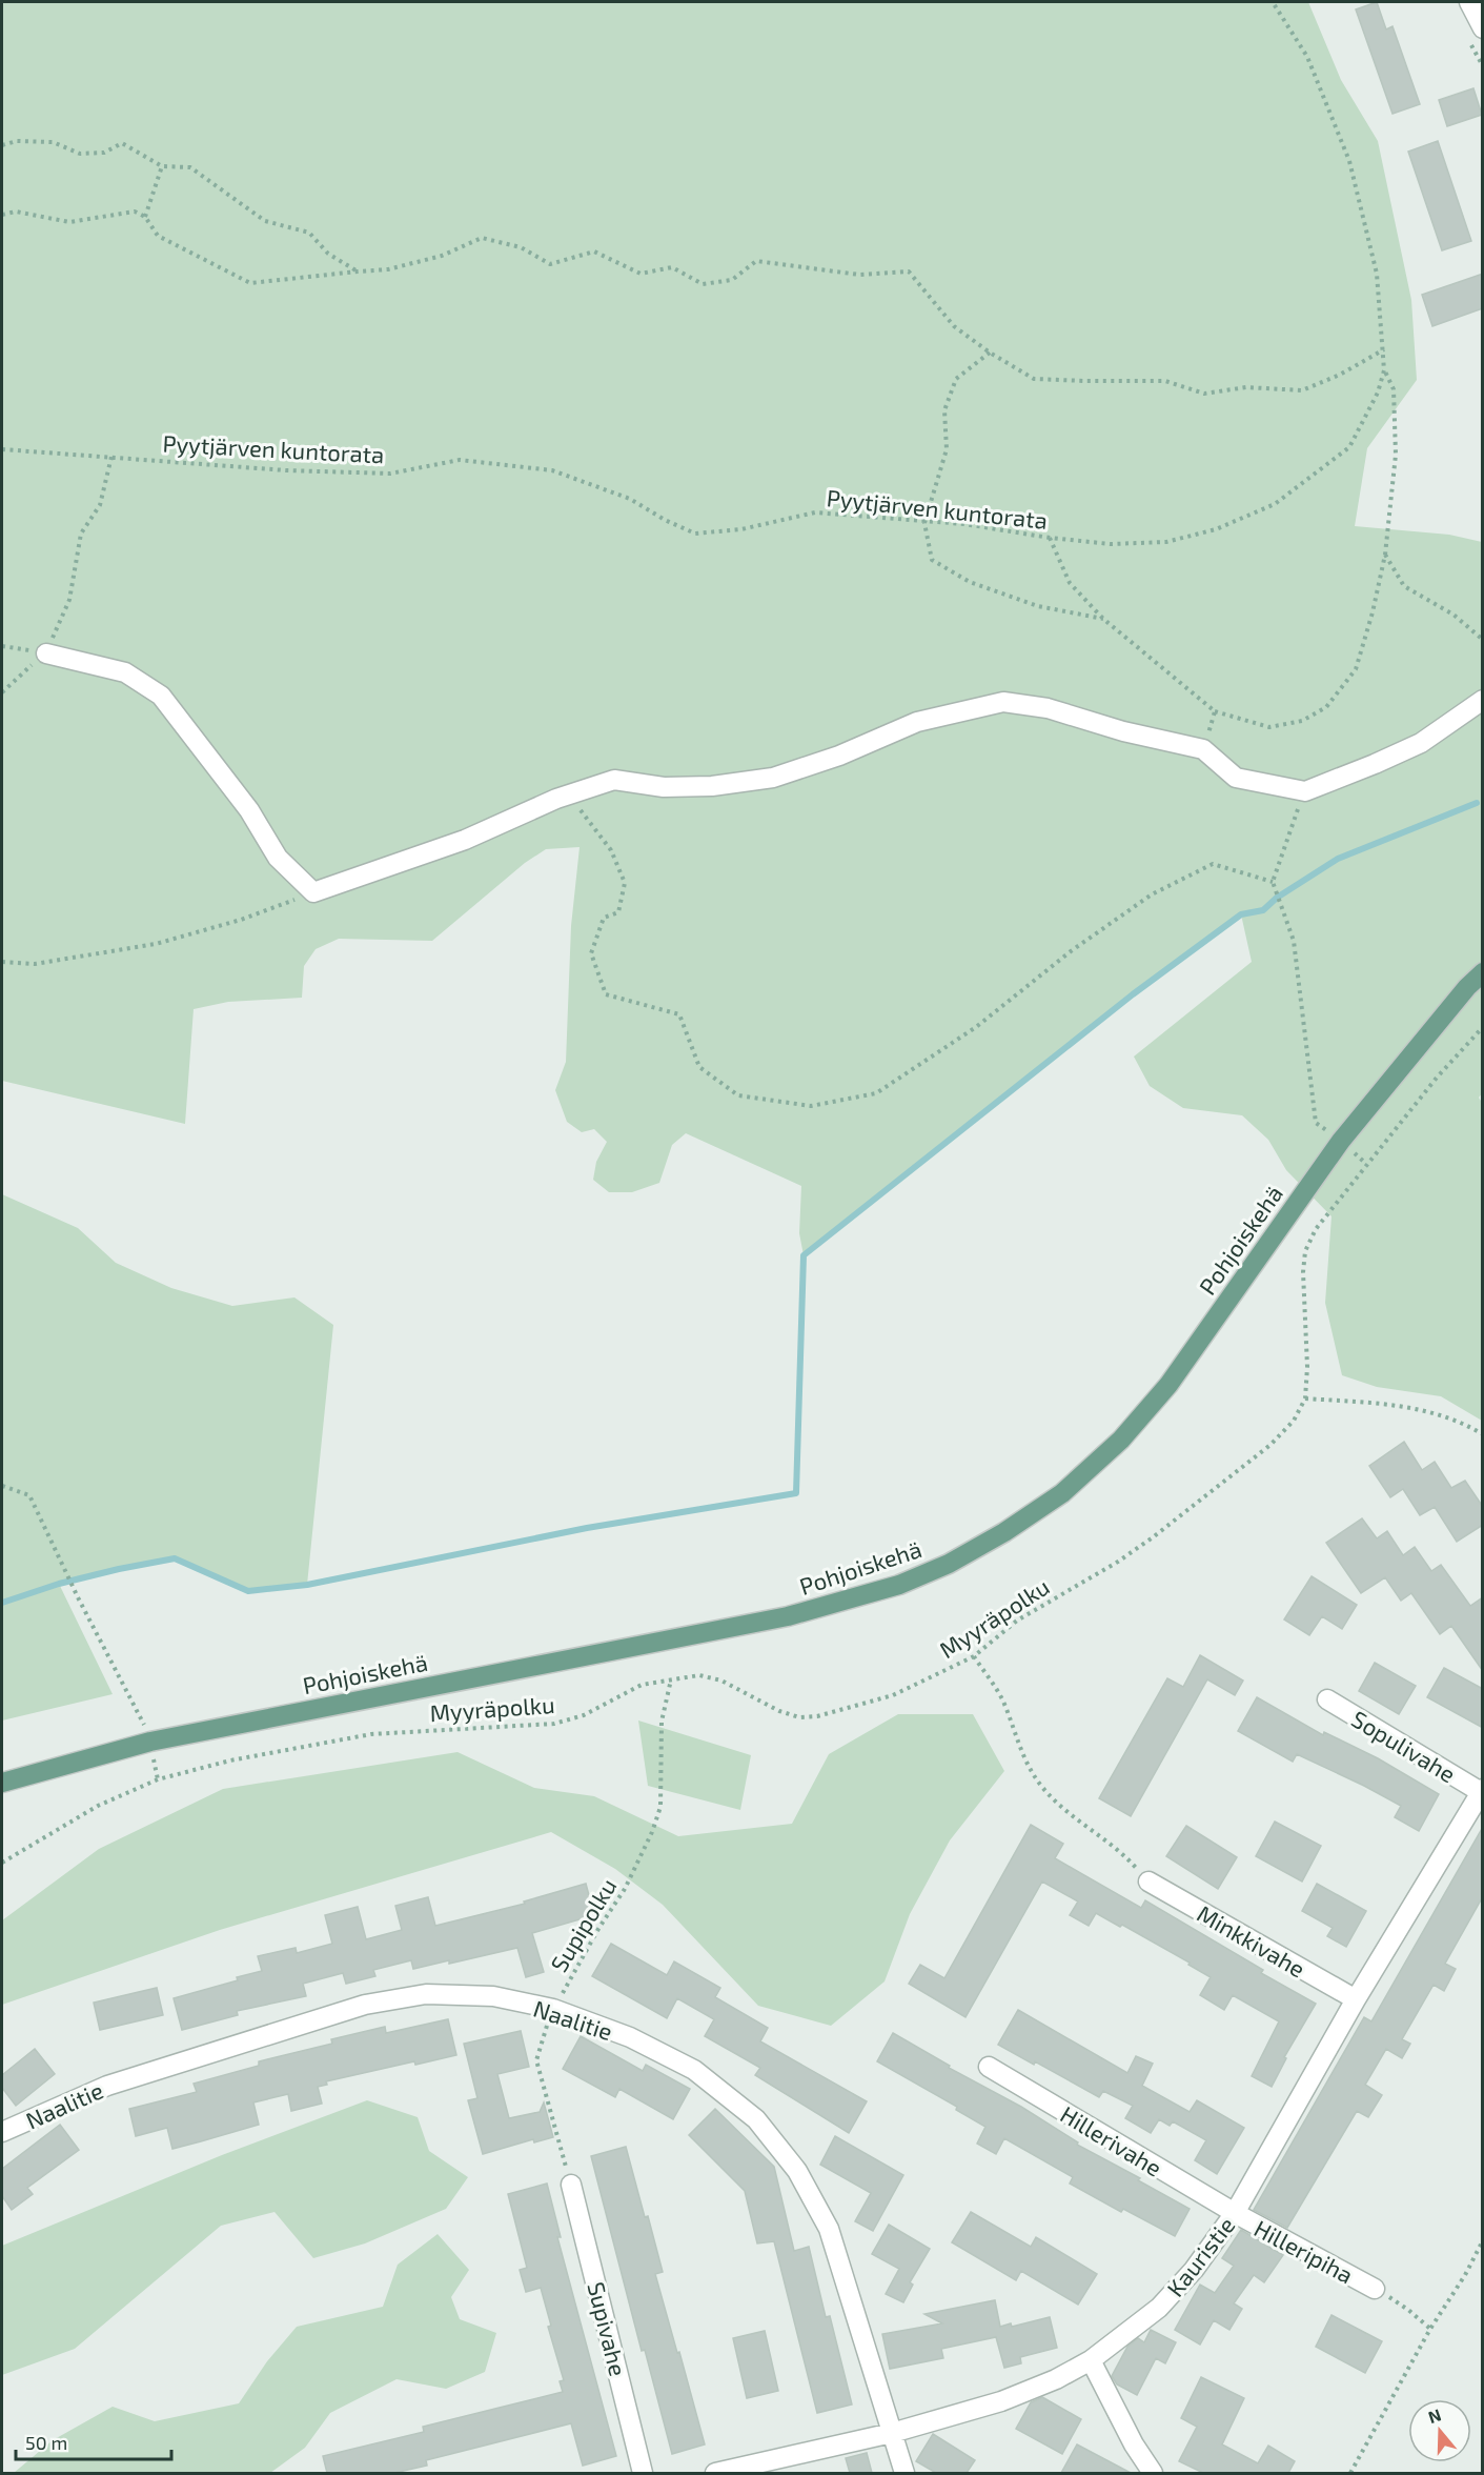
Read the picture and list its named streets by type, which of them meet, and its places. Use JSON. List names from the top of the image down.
{
  "streets": {
    "main road": ["Pohjoiskehä"],
    "street": [
      "Sopulivahe",
      "Minkkivahe",
      "Naalitie",
      "Hillerivahe",
      "Hilleripiha",
      "Kauristie",
      "Supivahe"
    ],
    "path": ["Pyytjärven kuntorata", "Myyräpolku", "Supipolku"]
  },
  "crossings": [
    ["Myyräpolku", "Supipolku"],
    ["Sopulivahe", "Kauristie"],
    ["Supipolku", "Naalitie"],
    ["Supipolku", "Supivahe"],
    ["Minkkivahe", "Kauristie"],
    ["Naalitie", "Kauristie"],
    ["Hillerivahe", "Hilleripiha"],
    ["Hillerivahe", "Kauristie"],
    ["Hilleripiha", "Kauristie"]
  ],
  "scale_bar": "50 m",
  "north": "top"
}
